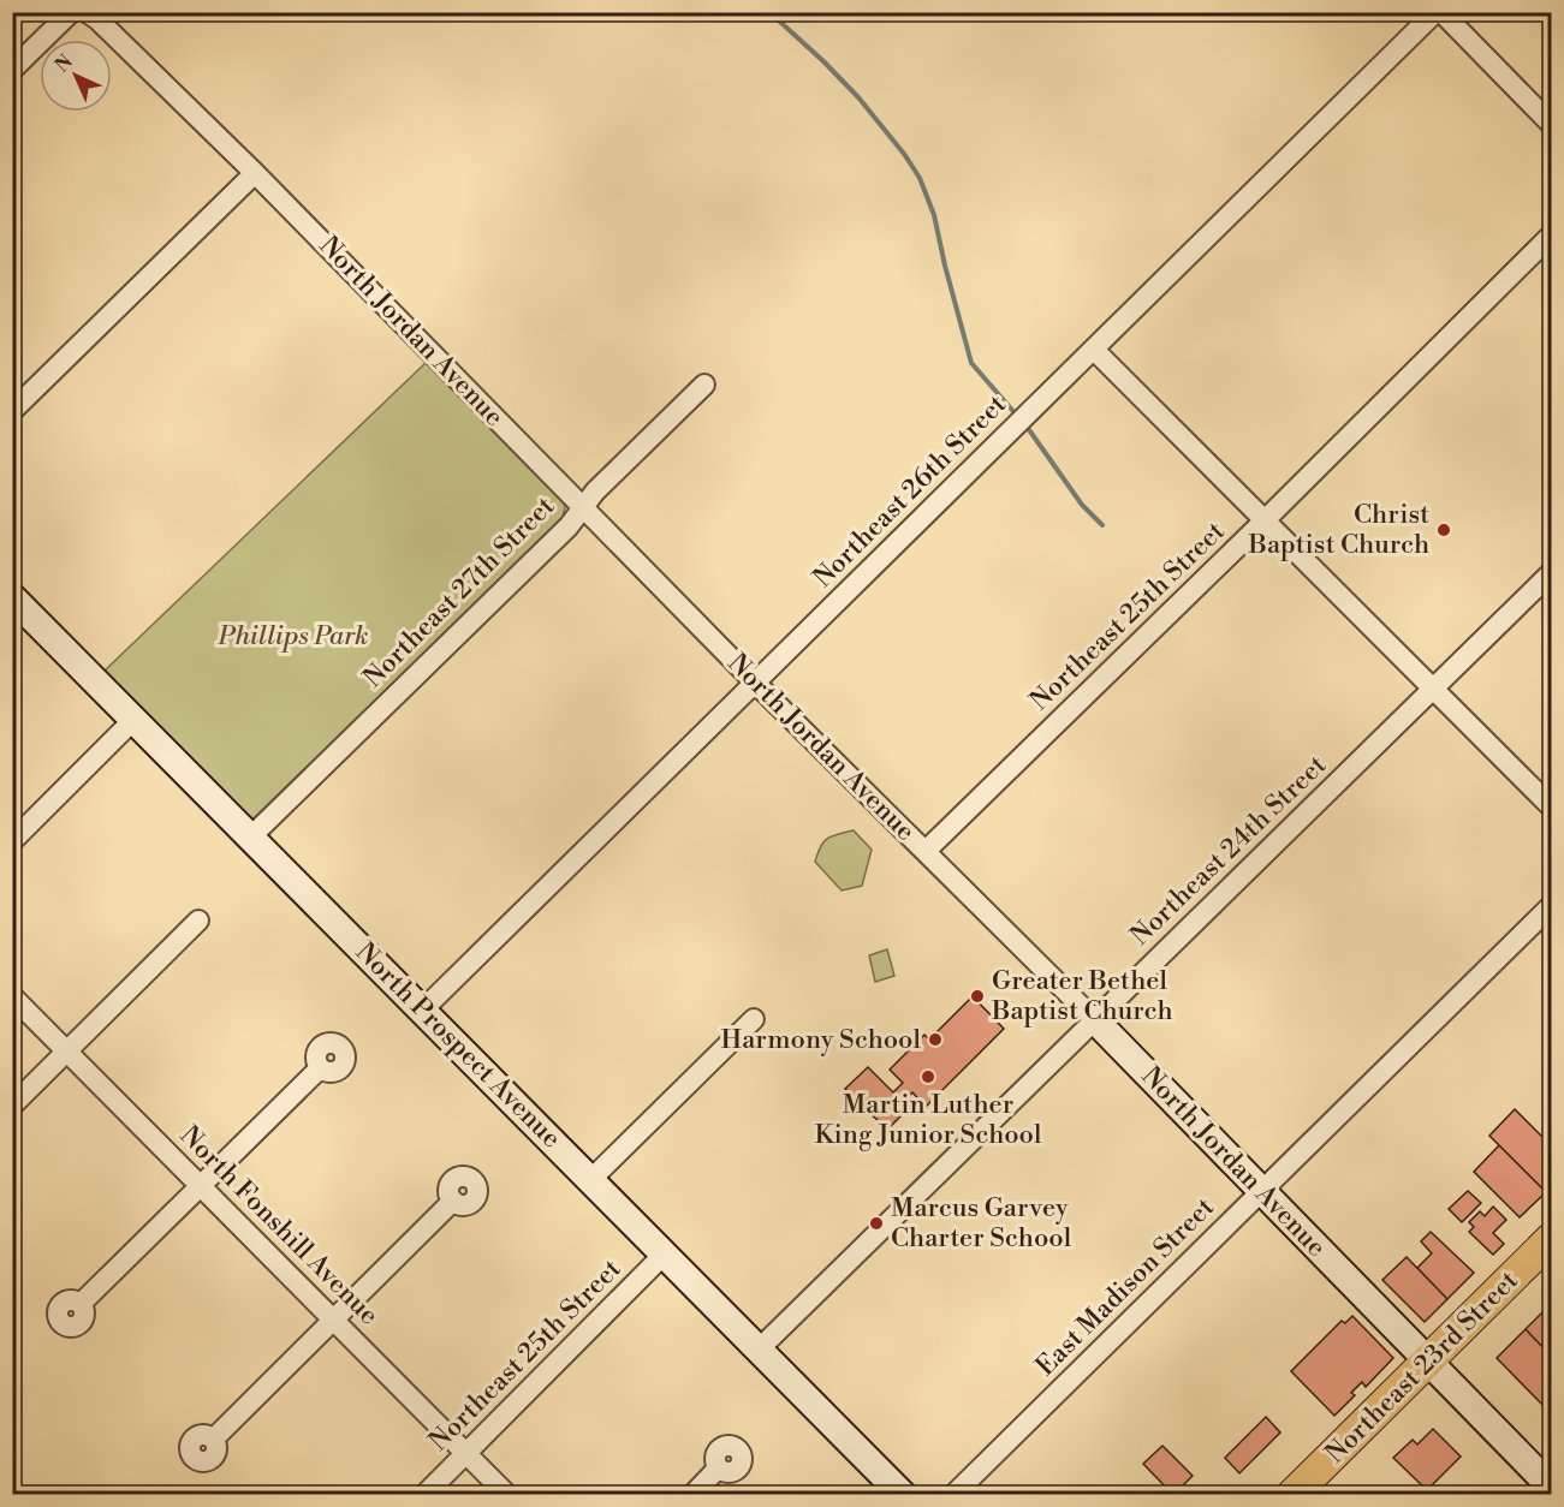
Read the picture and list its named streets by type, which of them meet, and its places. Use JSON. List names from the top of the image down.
{
  "streets": {
    "main road": ["Northeast 23rd Street"],
    "street": [
      "North Jordan Avenue",
      "Northeast 26th Street",
      "Northeast 27th Street",
      "Northeast 25th Street",
      "Northeast 24th Street",
      "North Prospect Avenue",
      "North Fonshill Avenue",
      "East Madison Street"
    ]
  },
  "crossings": [
    ["North Jordan Avenue", "Northeast 26th Street"],
    ["North Jordan Avenue", "Northeast 27th Street"],
    ["North Jordan Avenue", "Northeast 25th Street"],
    ["North Jordan Avenue", "Northeast 24th Street"],
    ["North Jordan Avenue", "East Madison Street"],
    ["North Jordan Avenue", "Northeast 23rd Street"],
    ["Northeast 26th Street", "North Prospect Avenue"],
    ["Northeast 27th Street", "North Prospect Avenue"],
    ["Northeast 25th Street", "North Prospect Avenue"],
    ["Northeast 25th Street", "North Fonshill Avenue"],
    ["Northeast 24th Street", "North Prospect Avenue"]
  ],
  "parks": ["Phillips Park"],
  "places": [
    "Christ Baptist Church",
    "Greater Bethel Baptist Church",
    "Harmony School",
    "Martin Luther King Junior School",
    "Marcus Garvey Charter School"
  ],
  "north": "top left"
}
